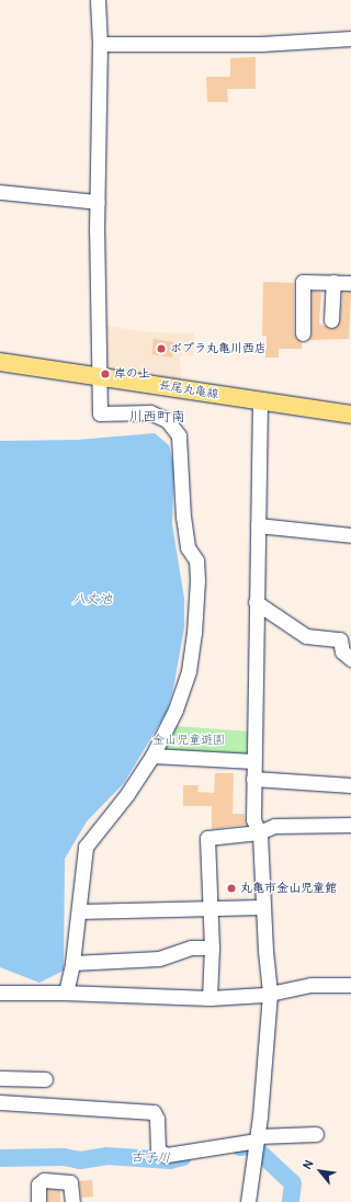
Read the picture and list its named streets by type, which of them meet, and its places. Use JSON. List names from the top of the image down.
{
  "streets": {
    "main road": ["長尾丸亀線"]
  },
  "districts": ["川西町南"],
  "water": ["八丈池", "古子川"],
  "parks": ["金山児童遊園"],
  "places": ["ポプラ丸亀川西店", "岸の上", "丸亀市金山児童館"],
  "north": "top left"
}
